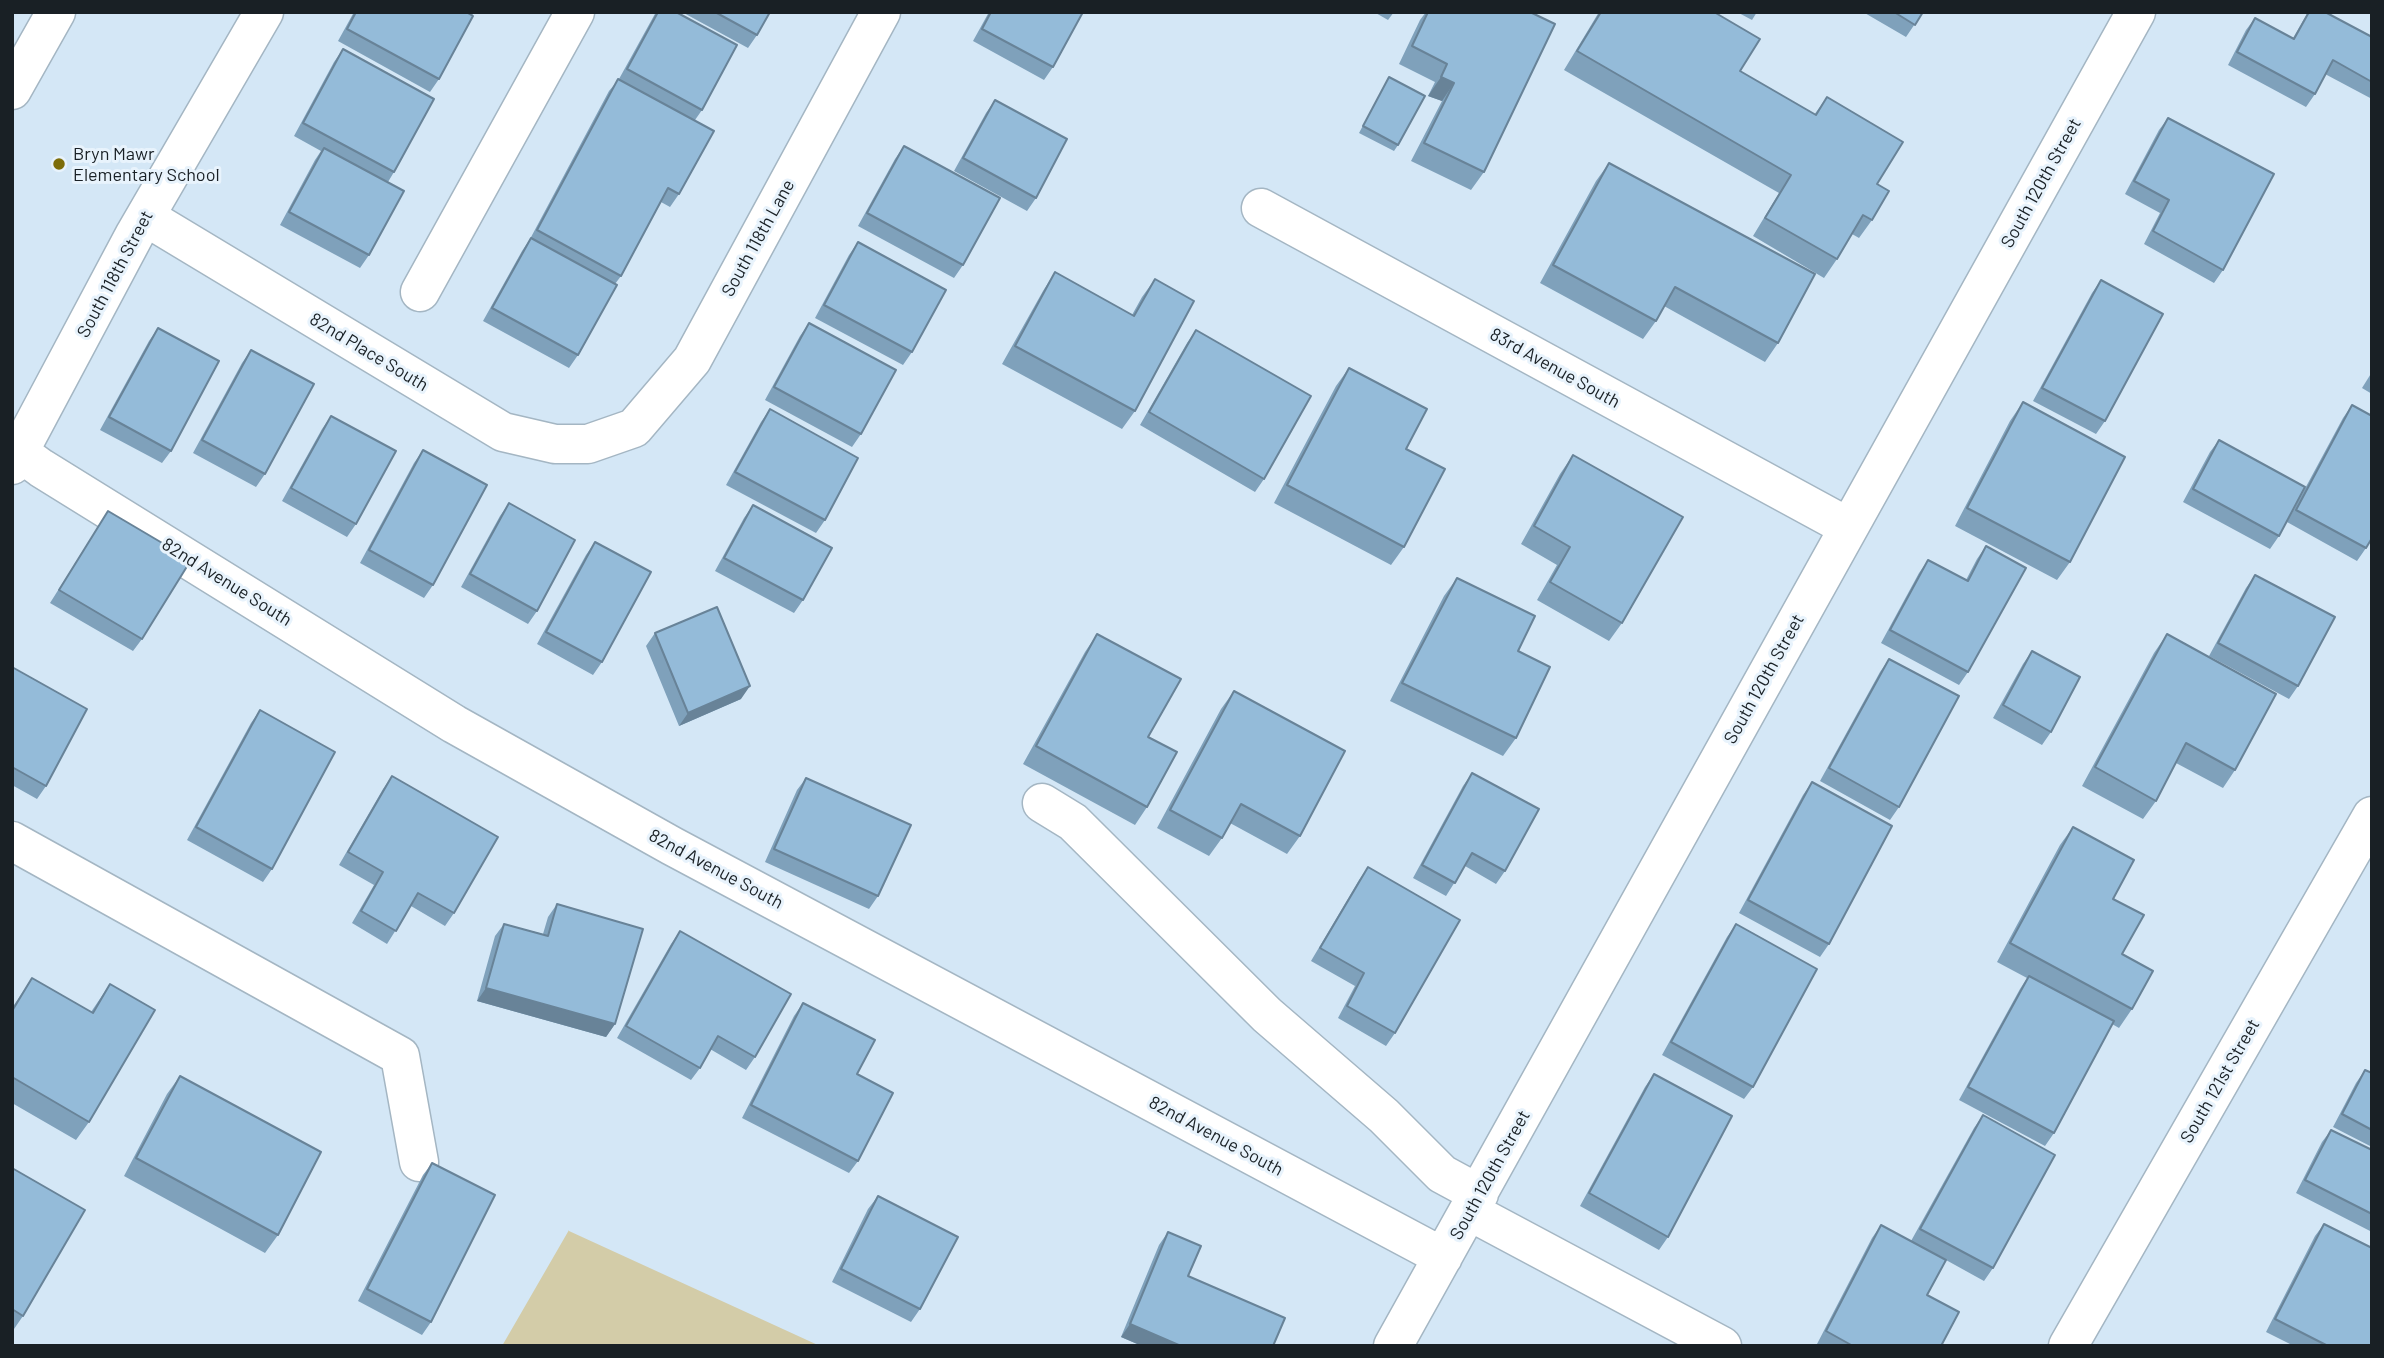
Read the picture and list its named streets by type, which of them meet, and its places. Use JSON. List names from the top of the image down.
{
  "streets": {
    "street": [
      "South 120th Street",
      "South 118th Lane",
      "South 118th Street",
      "82nd Place South",
      "83rd Avenue South",
      "82nd Avenue South",
      "South 121st Street"
    ]
  },
  "crossings": [
    ["South 120th Street", "83rd Avenue South"],
    ["South 120th Street", "82nd Avenue South"],
    ["South 118th Lane", "82nd Place South"],
    ["South 118th Street", "82nd Place South"],
    ["South 118th Street", "82nd Avenue South"]
  ],
  "places": ["Bryn Mawr Elementary School"]
}
